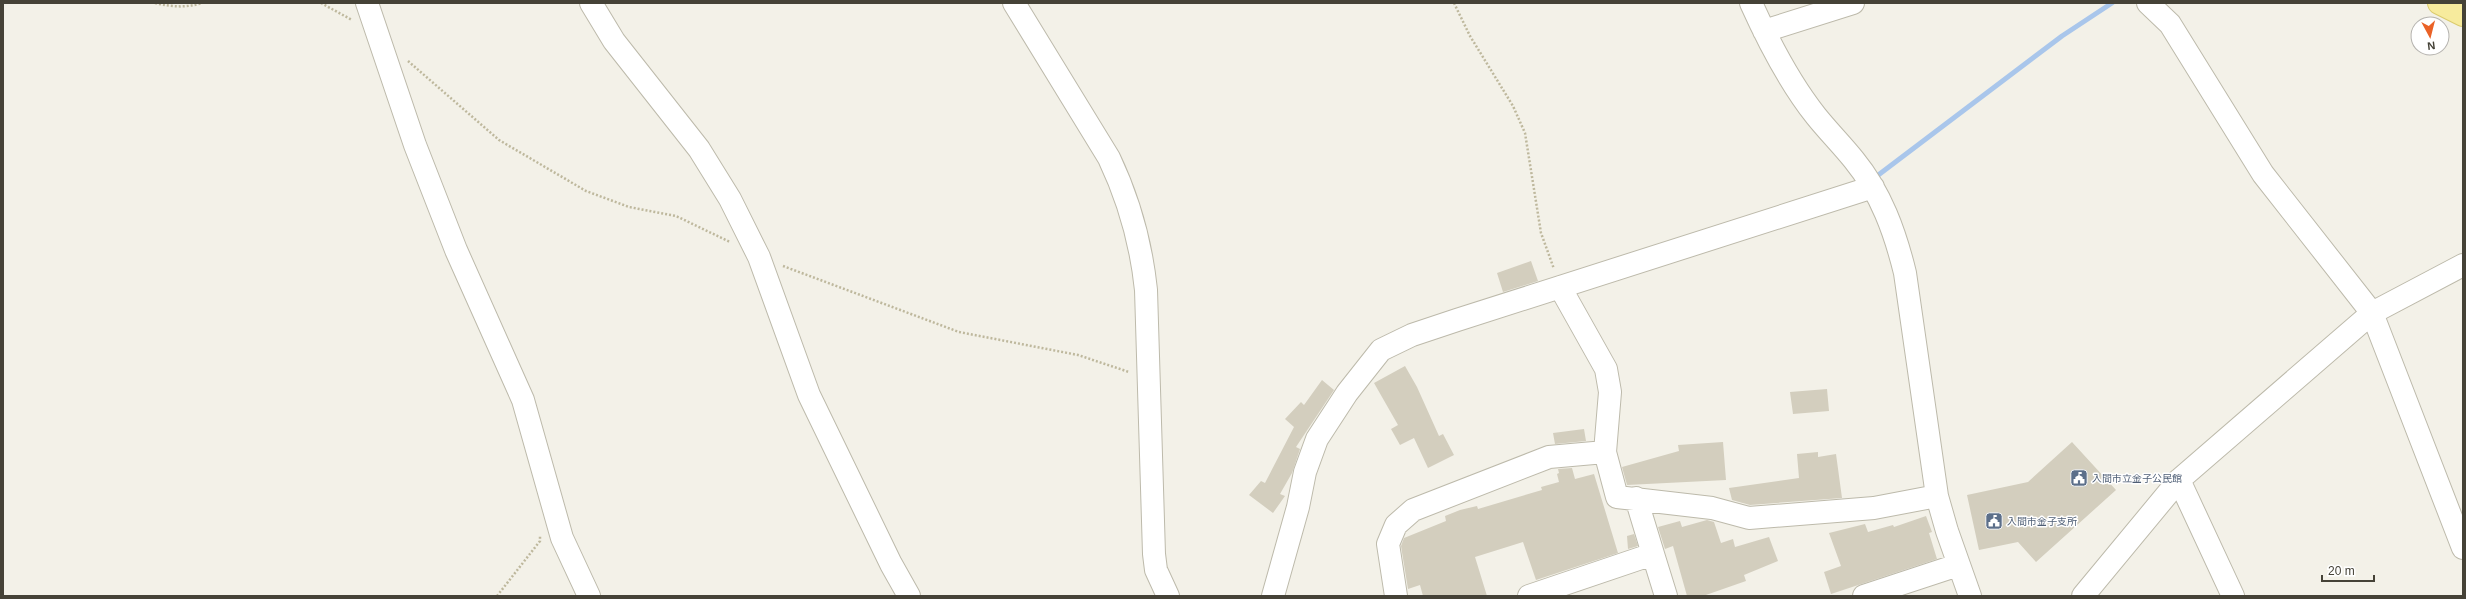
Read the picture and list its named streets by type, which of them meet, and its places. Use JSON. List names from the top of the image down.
{
  "places": {
    "public building": ["入間市立金子公民館", "入間市金子支所"]
  },
  "scale_bar": "20 m",
  "north": "bottom"
}
